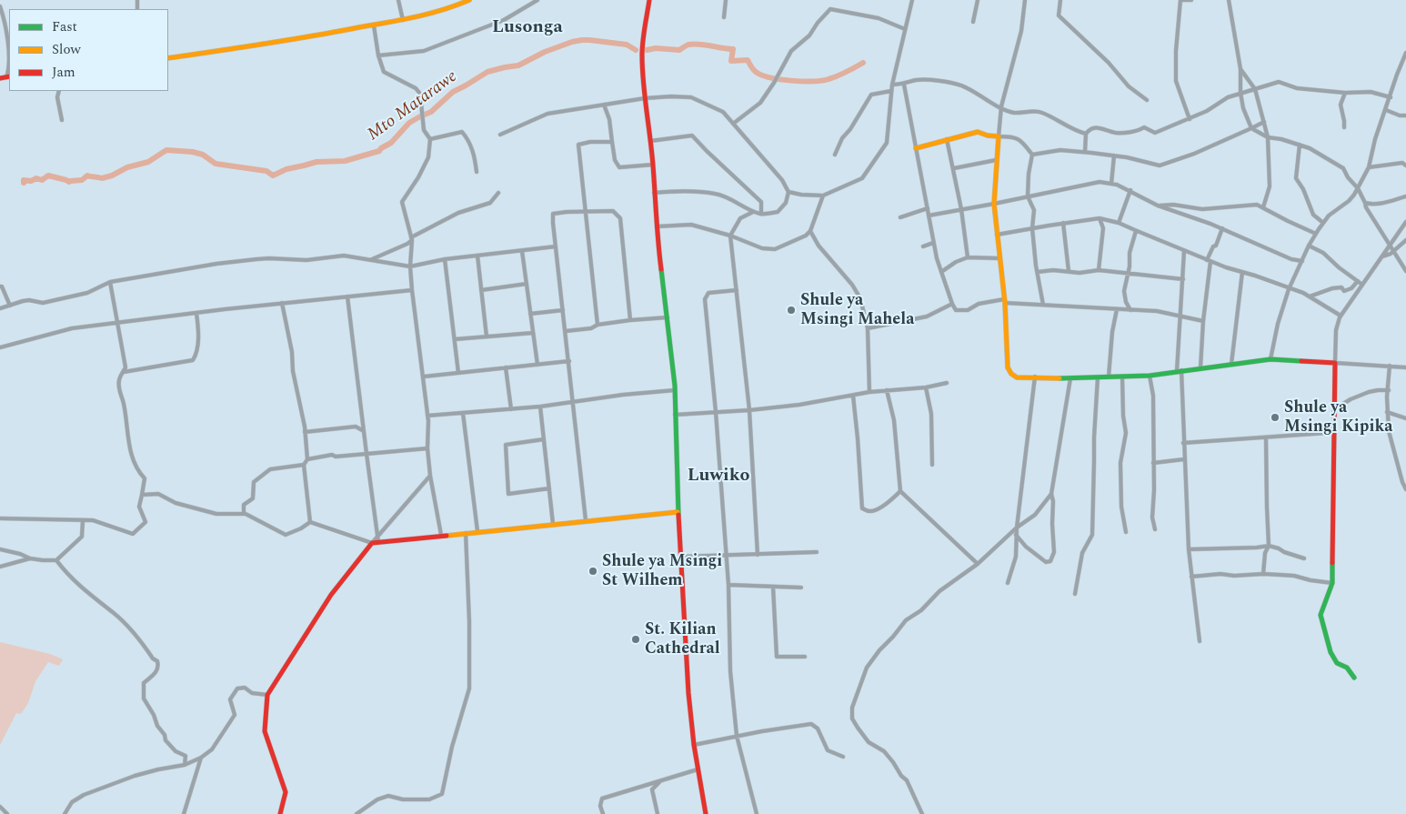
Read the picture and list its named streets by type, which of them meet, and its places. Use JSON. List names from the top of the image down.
{
  "districts": ["Lusonga", "Luwiko"],
  "water": ["Mto Matarawe"],
  "places": [
    "Shule ya Msingi Mahela",
    "Shule ya Msingi Kipika",
    "Shule ya Msingi St Wilhem",
    "St. Kilian Cathedral"
  ],
  "legend": ["Fast", "Slow", "Jam"]
}
